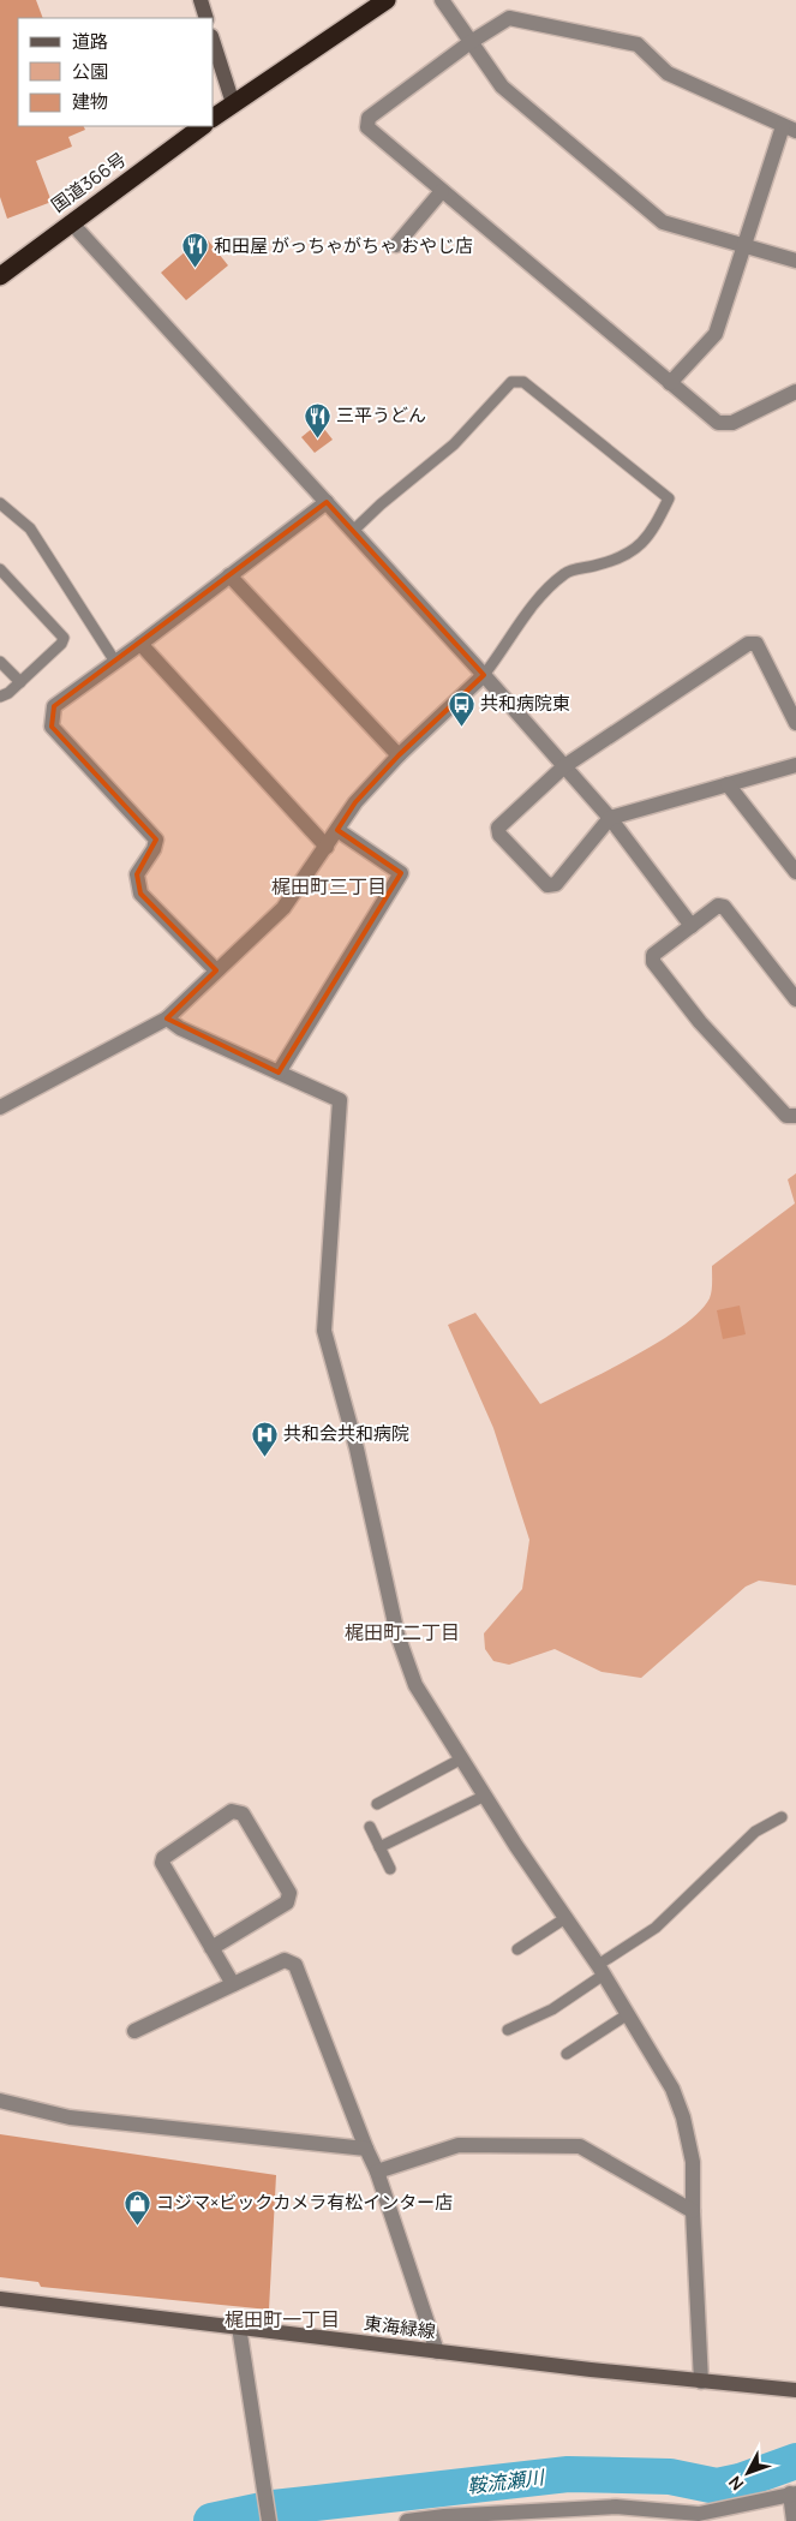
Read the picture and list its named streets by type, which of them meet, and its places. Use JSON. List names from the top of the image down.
{
  "streets": {
    "highway": ["国道366号"],
    "main road": ["東海緑線"]
  },
  "districts": ["梶田町三丁目", "梶田町二丁目", "梶田町一丁目"],
  "water": ["鞍流瀬川"],
  "places": {
    "restaurant": ["和田屋 がっちゃがちゃ おやじ店", "三平うどん"],
    "bus stop": ["共和病院東"],
    "hospital": ["共和会共和病院"],
    "shop": ["コジマ×ビックカメラ有松インター店"]
  },
  "legend": ["道路", "公園", "建物"],
  "north": "bottom left"
}
